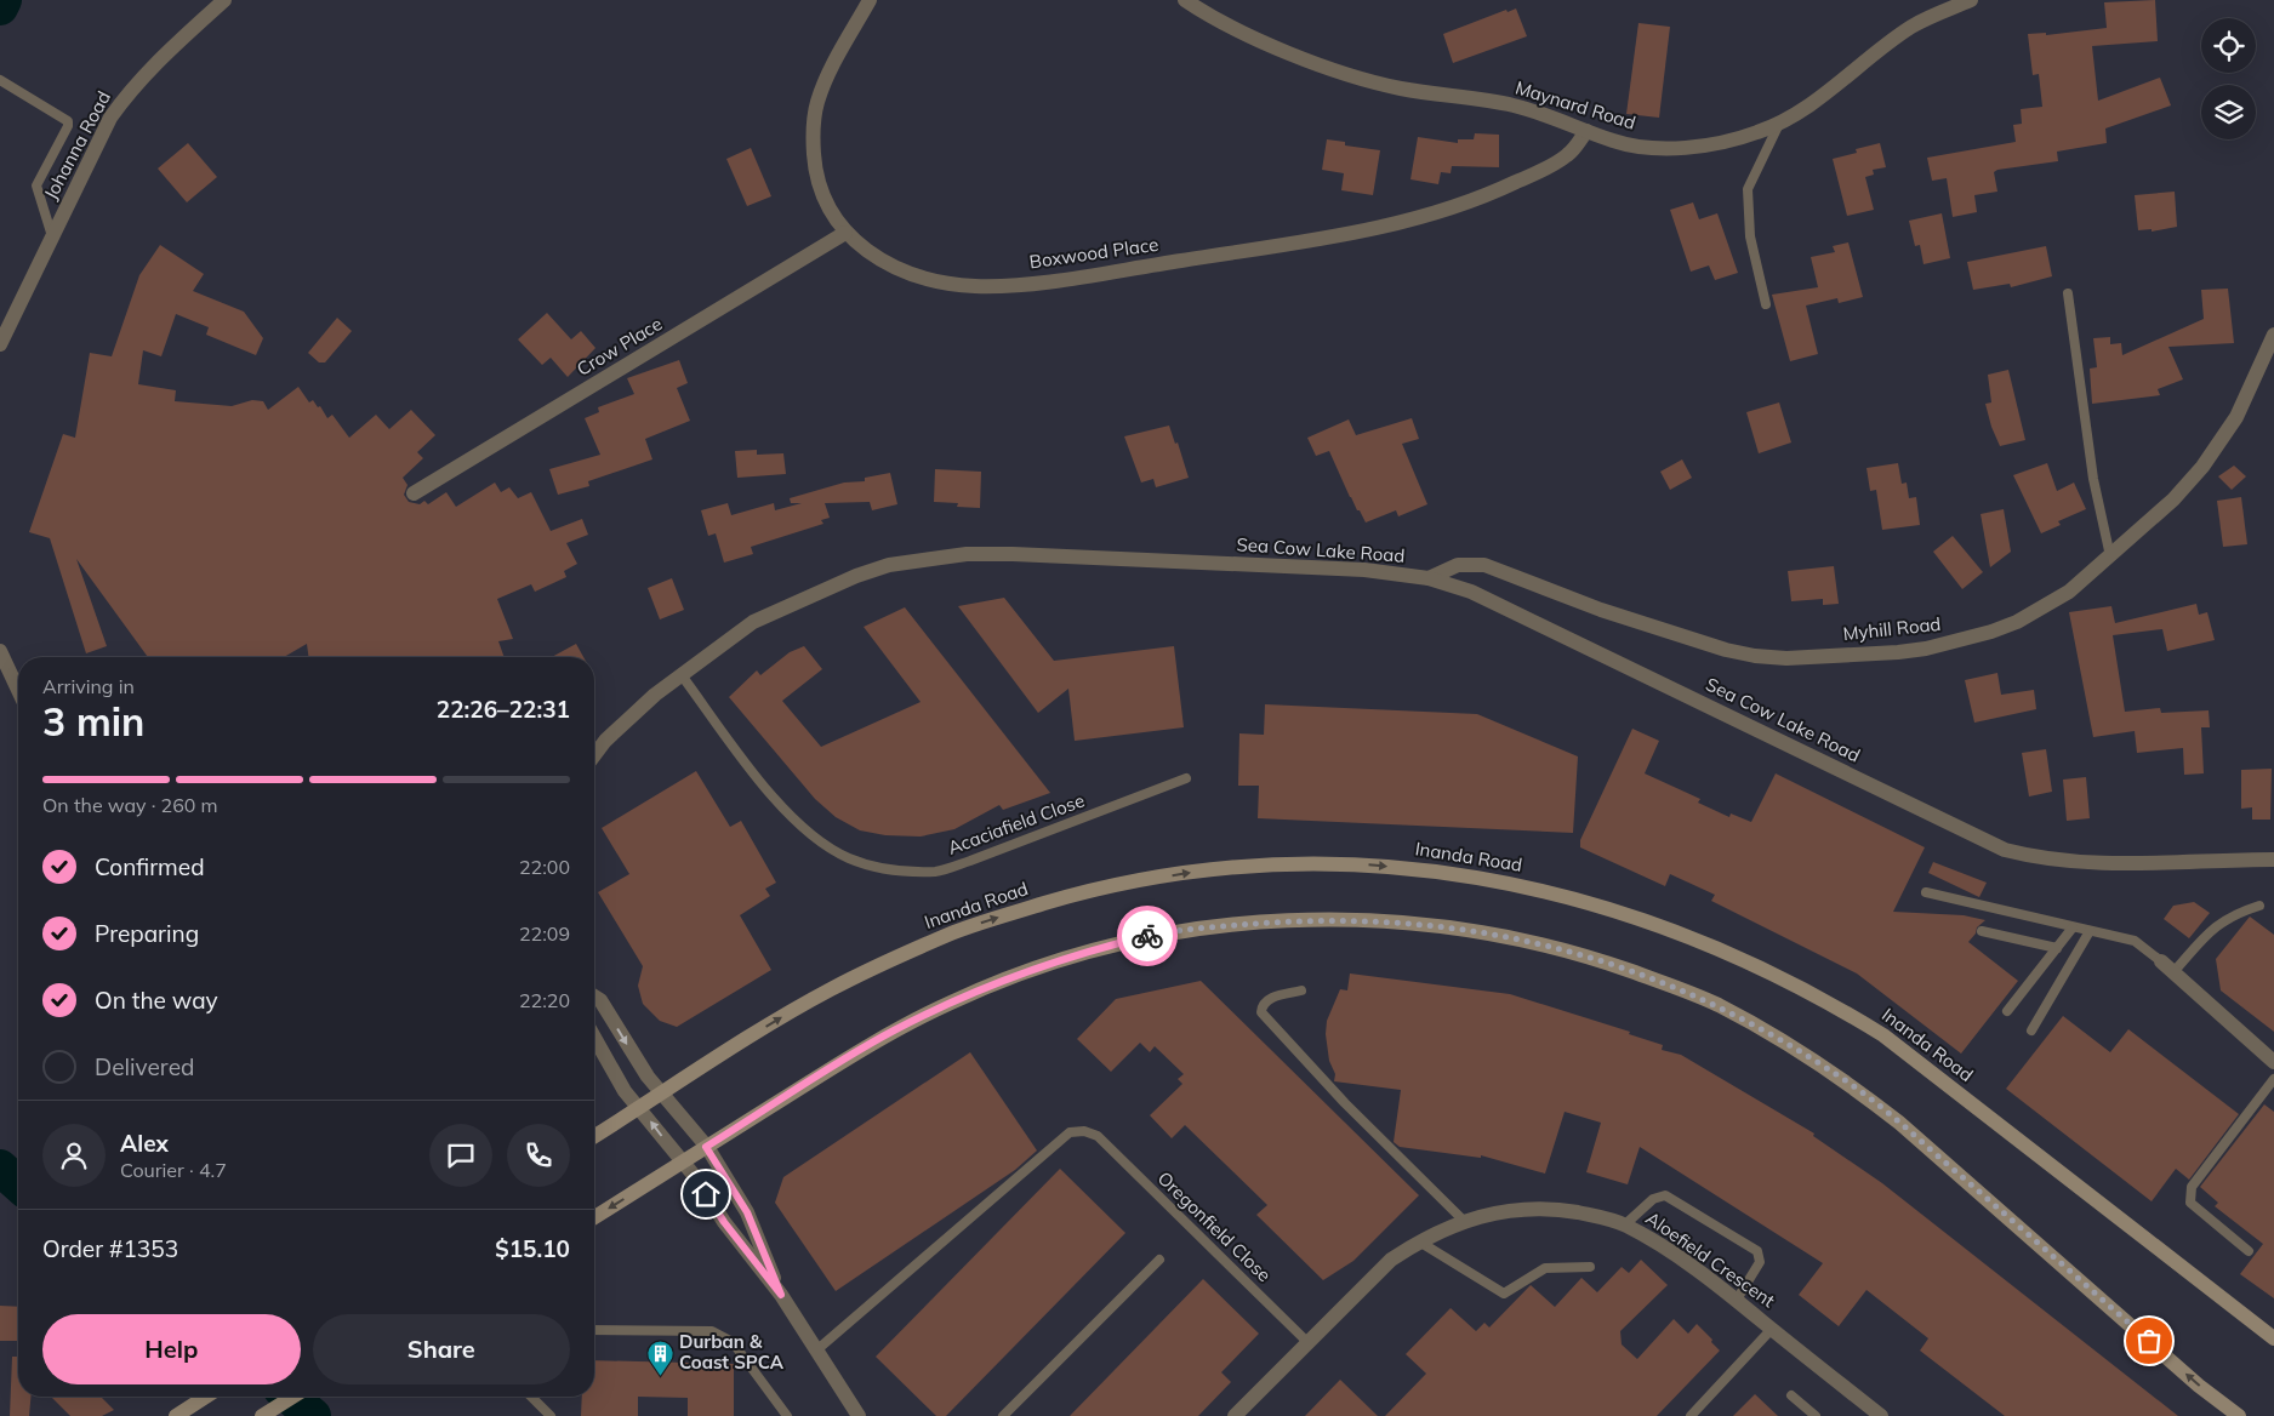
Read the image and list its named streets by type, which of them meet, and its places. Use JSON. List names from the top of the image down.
{
  "streets": {
    "main road": ["Inanda Road"],
    "street": [
      "Maynard Road",
      "Johanna Road",
      "Boxwood Place",
      "Crow Place",
      "Sea Cow Lake Road",
      "Myhill Road",
      "Aloefield Crescent"
    ],
    "lane": ["Acaciafield Close", "Oregonfield Close"]
  },
  "crossings": [
    ["Maynard Road", "Boxwood Place"],
    ["Boxwood Place", "Crow Place"],
    ["Sea Cow Lake Road", "Myhill Road"],
    ["Sea Cow Lake Road", "Acaciafield Close"],
    ["Oregonfield Close", "Aloefield Crescent"]
  ],
  "one_way": ["Inanda Road"],
  "places": {
    "building": ["Durban & Coast SPCA"]
  },
  "page": {
    "heading": ["3 min", "Arriving in", "22:26–22:31"],
    "panel": [
      "Alex",
      "Courier · 4.7",
      "Order #1353",
      "$15.10"
    ],
    "bar": "On the way · 260 m",
    "list": [
      ["Confirmed", "22:00"],
      ["Preparing", "22:09"],
      ["On the way", "22:20"],
      "Delivered"
    ],
    "buttons": ["Help", "Share"]
  }
}
